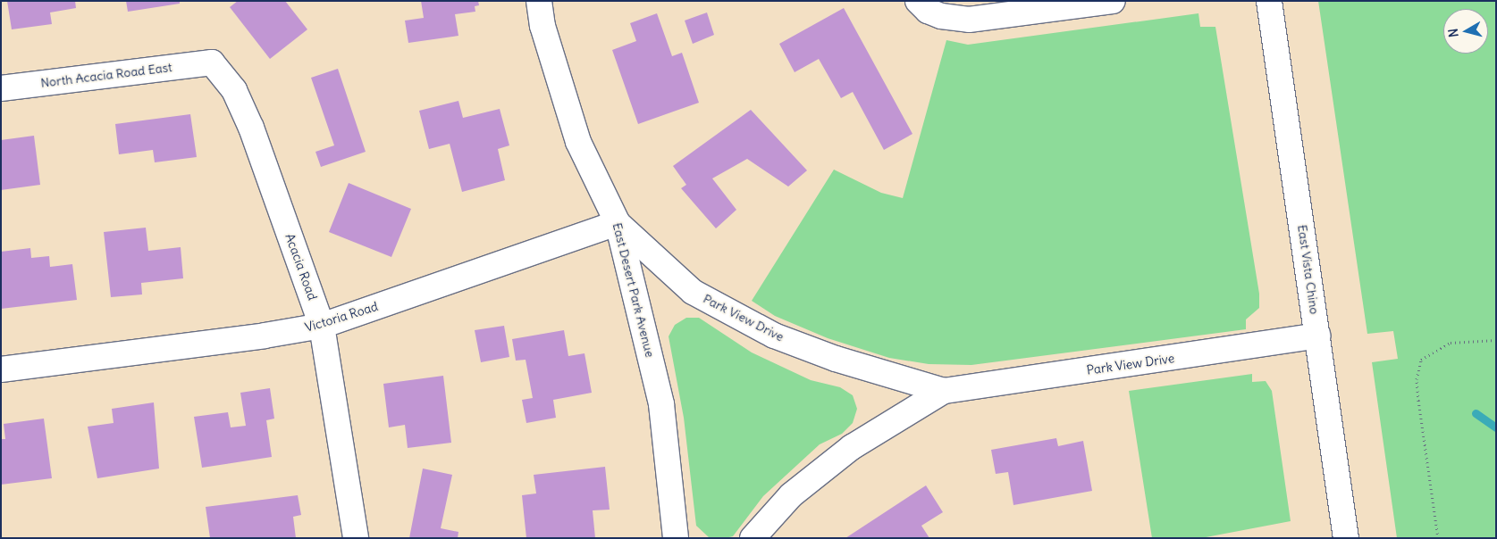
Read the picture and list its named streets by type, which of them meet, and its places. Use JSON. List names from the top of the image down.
{
  "streets": {
    "street": [
      "North Acacia Road East",
      "Acacia Road",
      "East Vista Chino",
      "East Desert Park Avenue",
      "Victoria Road",
      "Park View Drive"
    ]
  },
  "crossings": [
    ["North Acacia Road East", "Acacia Road"],
    ["Acacia Road", "Victoria Road"],
    ["East Vista Chino", "Park View Drive"],
    ["East Desert Park Avenue", "Victoria Road"],
    ["East Desert Park Avenue", "Park View Drive"],
    ["Victoria Road", "Park View Drive"]
  ],
  "north": "left"
}
